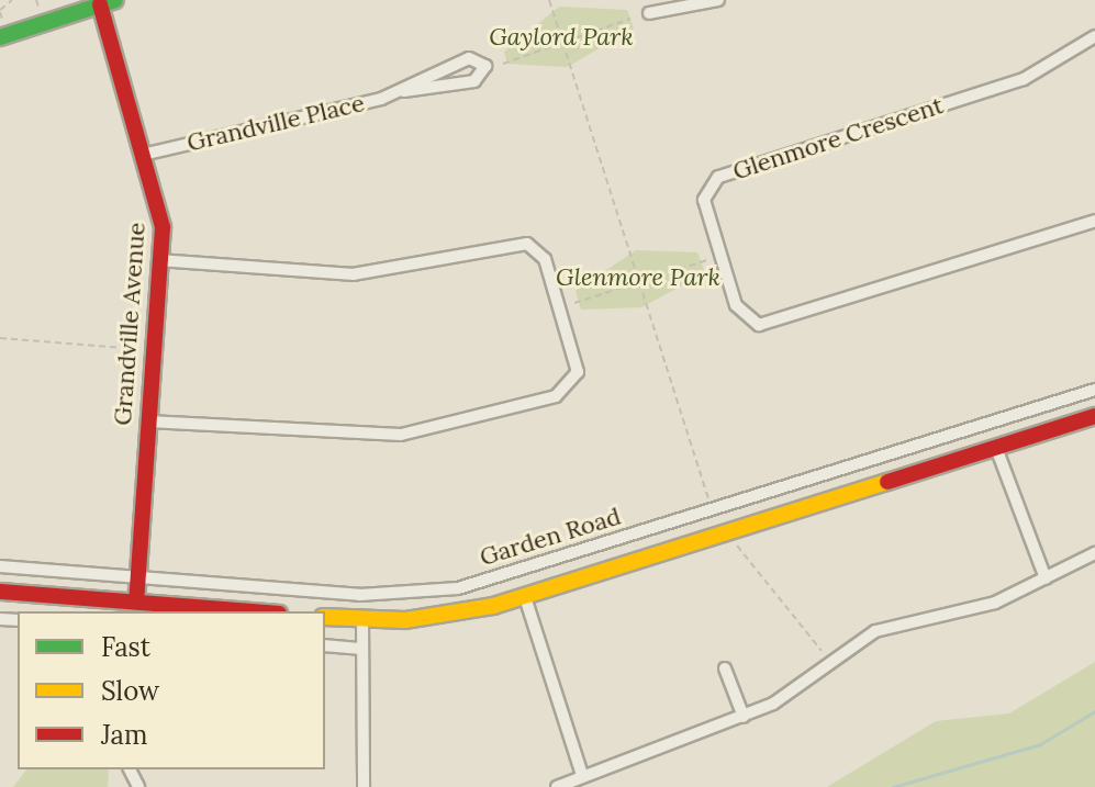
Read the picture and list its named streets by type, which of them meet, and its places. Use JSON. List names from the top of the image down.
{
  "streets": {
    "street": [
      "Grandville Place",
      "Glenmore Crescent",
      "Grandville Avenue",
      "Garden Road"
    ]
  },
  "crossings": [
    ["Grandville Place", "Grandville Avenue"],
    ["Grandville Avenue", "Garden Road"]
  ],
  "parks": ["Gaylord Park", "Glenmore Park"],
  "legend": ["Fast", "Slow", "Jam"]
}
